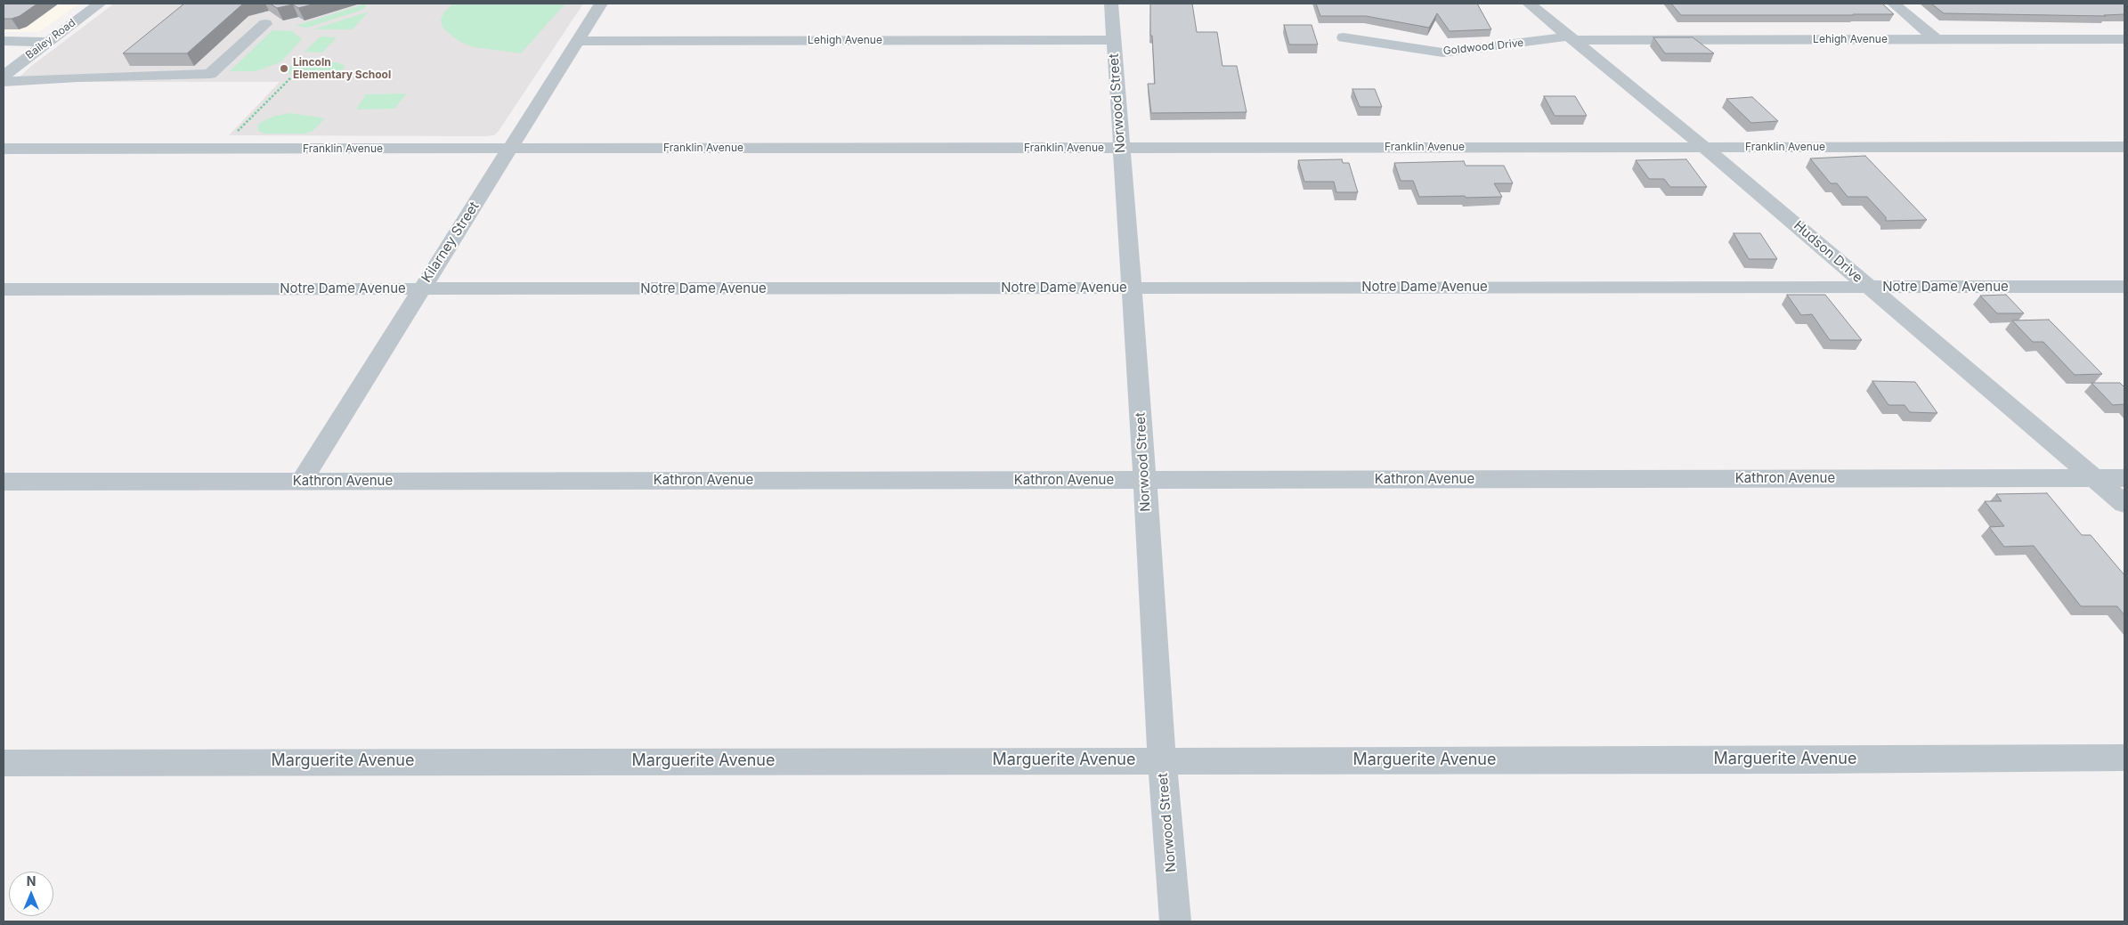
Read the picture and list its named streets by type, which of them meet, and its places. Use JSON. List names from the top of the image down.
{
  "streets": {
    "street": [
      "Bailey Road",
      "Lehigh Avenue",
      "Goldwood Drive",
      "Norwood Street",
      "Franklin Avenue",
      "Kilarney Street",
      "Hudson Drive",
      "Notre Dame Avenue",
      "Kathron Avenue",
      "Marguerite Avenue"
    ]
  },
  "crossings": [
    ["Lehigh Avenue", "Goldwood Drive"],
    ["Lehigh Avenue", "Norwood Street"],
    ["Lehigh Avenue", "Kilarney Street"],
    ["Lehigh Avenue", "Hudson Drive"],
    ["Goldwood Drive", "Hudson Drive"],
    ["Norwood Street", "Franklin Avenue"],
    ["Norwood Street", "Notre Dame Avenue"],
    ["Norwood Street", "Kathron Avenue"],
    ["Norwood Street", "Marguerite Avenue"],
    ["Franklin Avenue", "Kilarney Street"],
    ["Franklin Avenue", "Hudson Drive"],
    ["Kilarney Street", "Notre Dame Avenue"],
    ["Kilarney Street", "Kathron Avenue"],
    ["Hudson Drive", "Notre Dame Avenue"],
    ["Hudson Drive", "Kathron Avenue"]
  ],
  "places": ["Lincoln Elementary School"],
  "north": "top"
}
